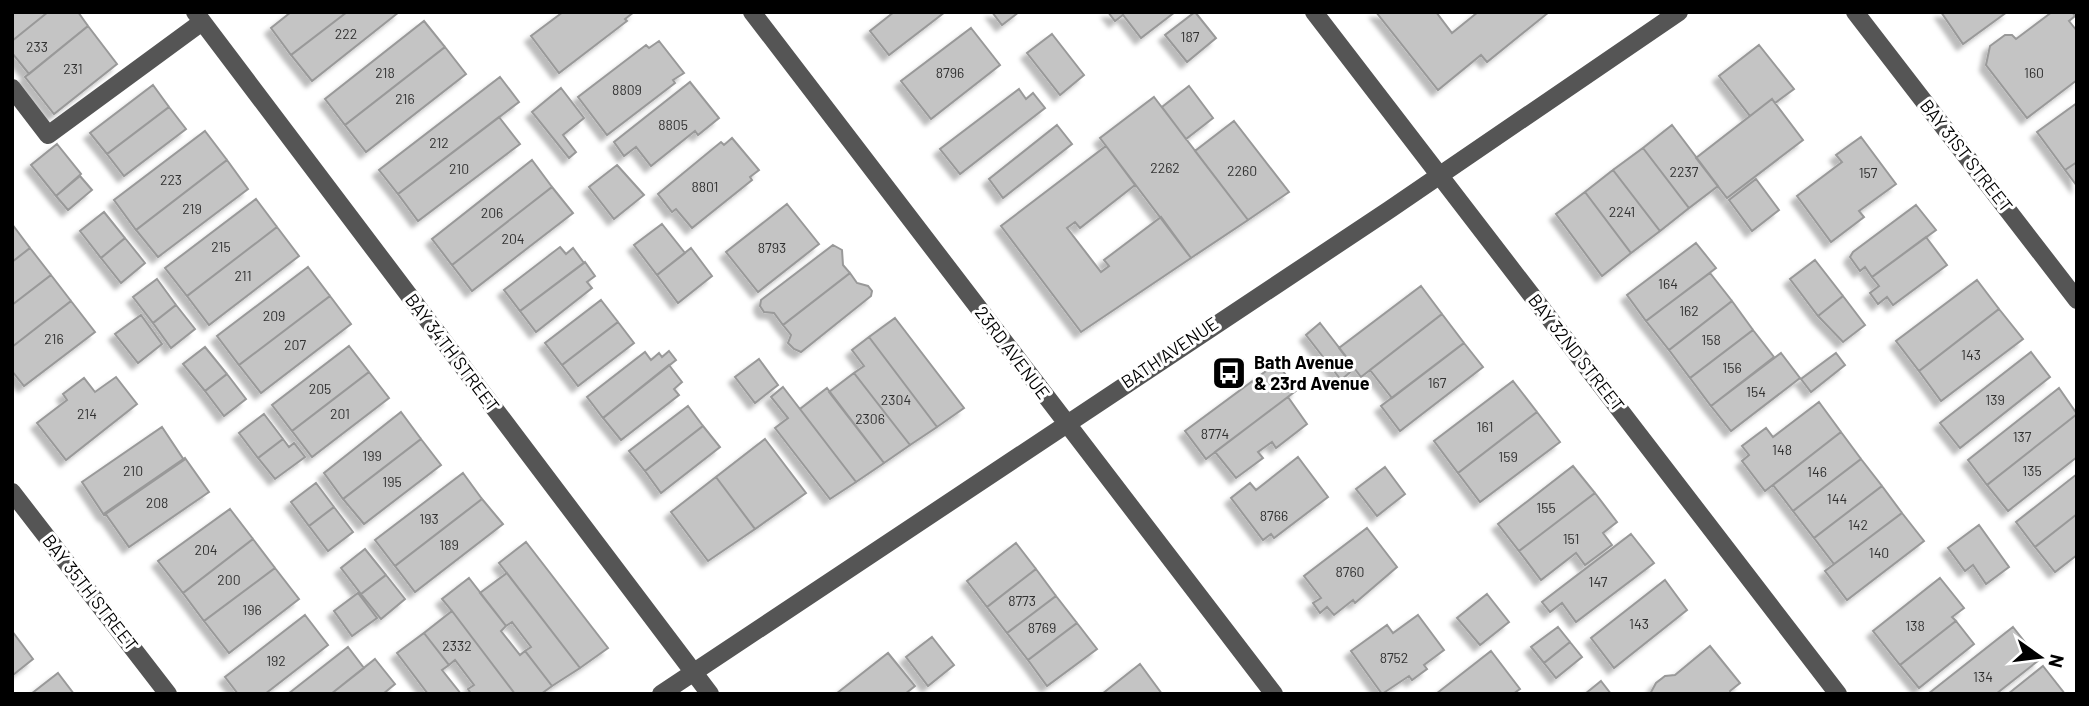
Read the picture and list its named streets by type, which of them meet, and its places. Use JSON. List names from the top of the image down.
{
  "streets": {
    "street": [
      "BAY 31ST STREET",
      "BAY 34TH STREET",
      "23RD AVENUE",
      "BATH AVENUE",
      "BAY 32ND STREET",
      "BAY 35TH STREET"
    ]
  },
  "crossings": [
    ["BAY 34TH STREET", "BATH AVENUE"],
    ["23RD AVENUE", "BATH AVENUE"],
    ["BATH AVENUE", "BAY 32ND STREET"]
  ],
  "places": {
    "bus stop": ["Bath Avenue & 23rd Avenue"]
  },
  "house_numbers": [
    "222",
    "187",
    "233",
    "231",
    "218",
    "8796",
    "160",
    "8809",
    "216",
    "8805",
    "212",
    "2262",
    "210",
    "2260",
    "2237",
    "157",
    "223",
    "8801",
    "219",
    "2241",
    "206",
    "204",
    "215",
    "8793",
    "211",
    "164",
    "162",
    "209",
    "216",
    "158",
    "207",
    "143",
    "156",
    "167",
    "205",
    "154",
    "2304",
    "139",
    "214",
    "201",
    "2306",
    "161",
    "8774",
    "137",
    "148",
    "199",
    "159",
    "210",
    "135",
    "146",
    "195",
    "144",
    "208",
    "155",
    "8766",
    "193",
    "142",
    "151",
    "189",
    "204",
    "140",
    "8760",
    "200",
    "147",
    "8773",
    "196",
    "143",
    "138",
    "8769",
    "2332",
    "8752",
    "192",
    "134"
  ],
  "north": "right"
}
